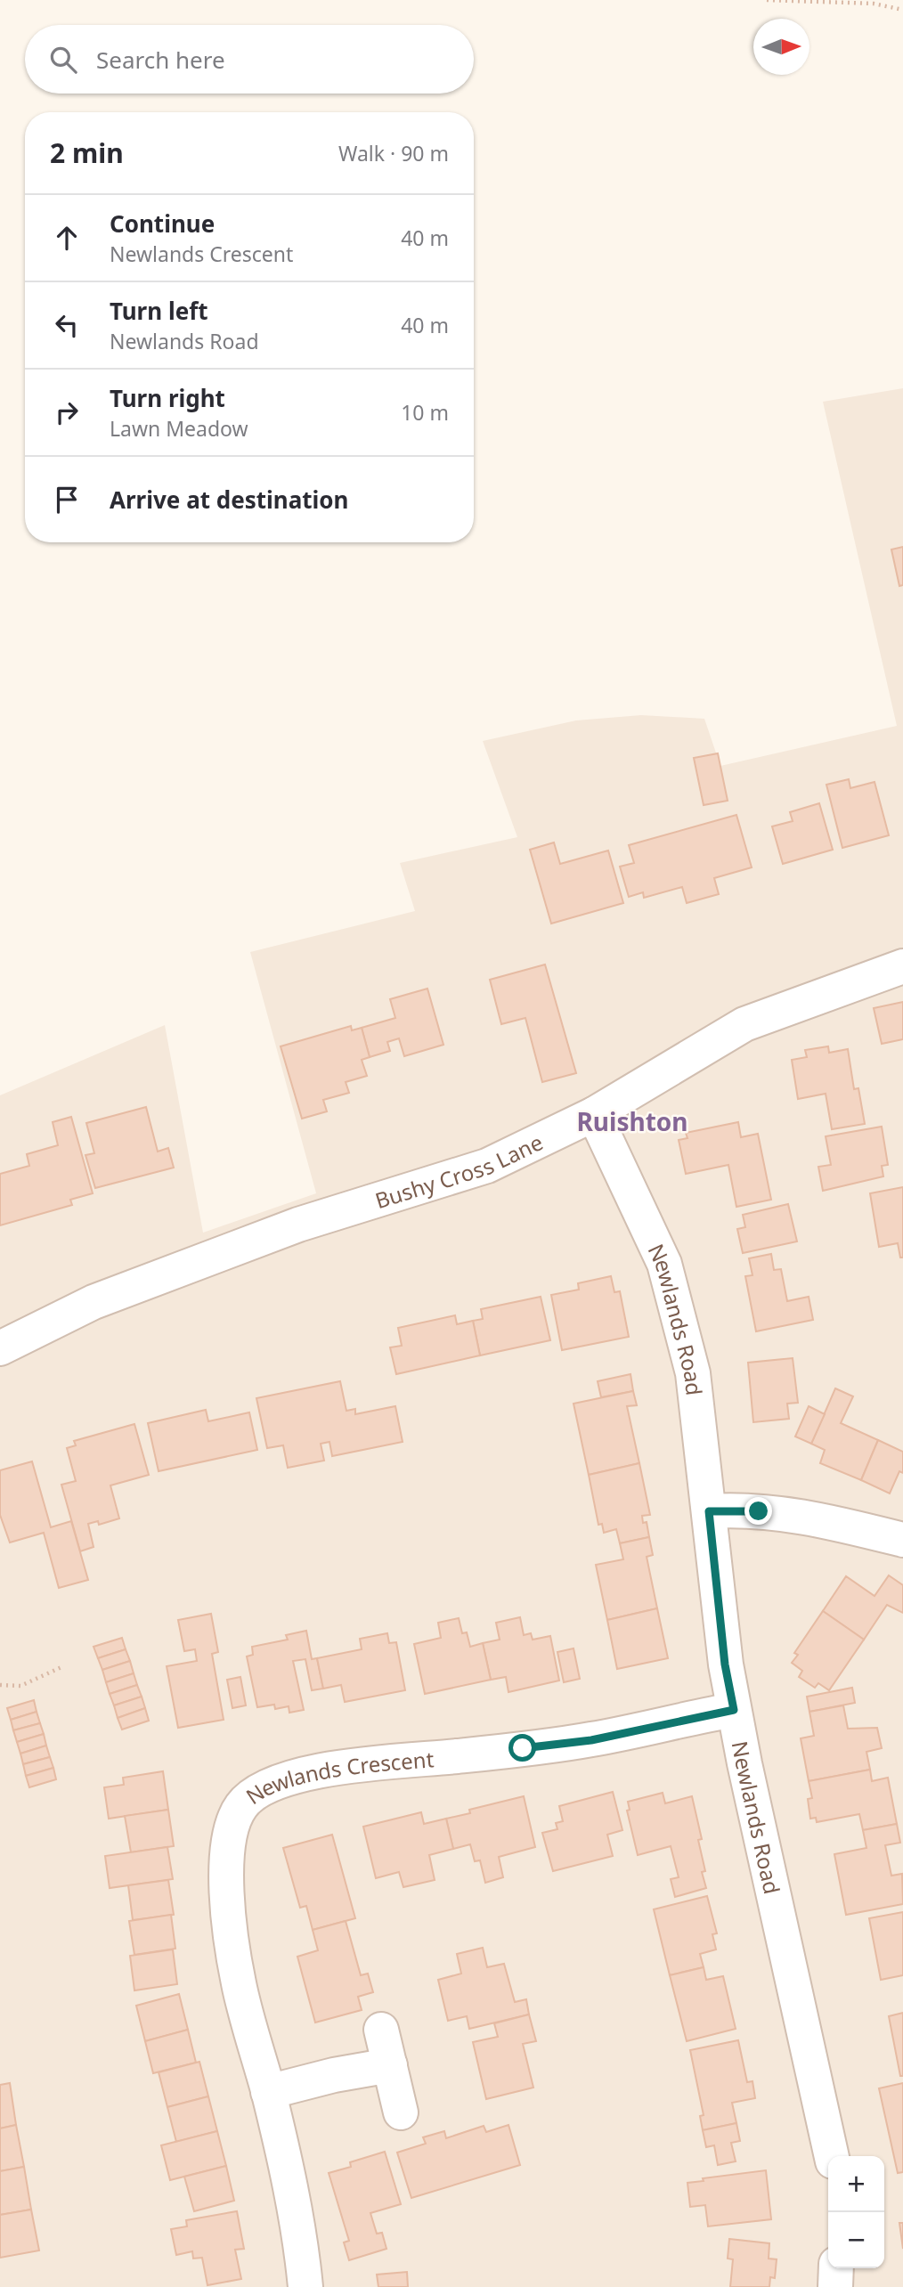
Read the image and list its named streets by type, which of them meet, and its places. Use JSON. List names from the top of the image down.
{
  "streets": {
    "street": ["Bushy Cross Lane", "Newlands Road", "Newlands Crescent"]
  },
  "crossings": [
    ["Bushy Cross Lane", "Newlands Road"],
    ["Newlands Road", "Newlands Crescent"]
  ],
  "districts": ["Ruishton"],
  "north": "right",
  "page": {
    "search": "Search here",
    "heading": ["2 min", "Walk · 90 m"],
    "list": [
      ["Continue", "Newlands Crescent", "40 m"],
      ["Turn left", "Newlands Road", "40 m"],
      ["Turn right", "Lawn Meadow", "10 m"],
      "Arrive at destination"
    ],
    "map_buttons": ["+", "−"]
  }
}
